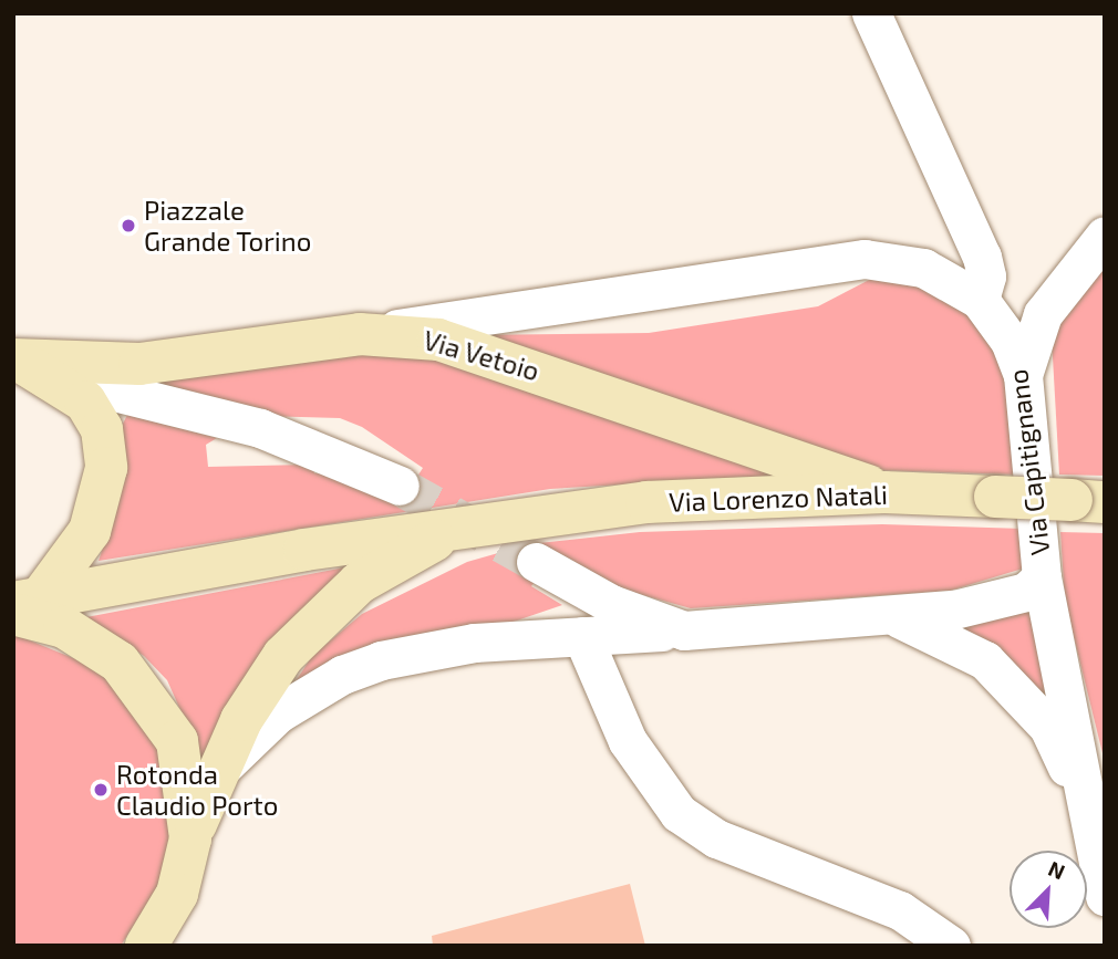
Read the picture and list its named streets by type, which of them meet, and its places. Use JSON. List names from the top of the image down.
{
  "streets": {
    "street": ["Via Vetoio", "Via Capitignano", "Via Lorenzo Natali"]
  },
  "crossings": [
    ["Via Vetoio", "Via Lorenzo Natali"]
  ],
  "places": ["Piazzale Grande Torino", "Rotonda Claudio Porto"],
  "north": "top right"
}
